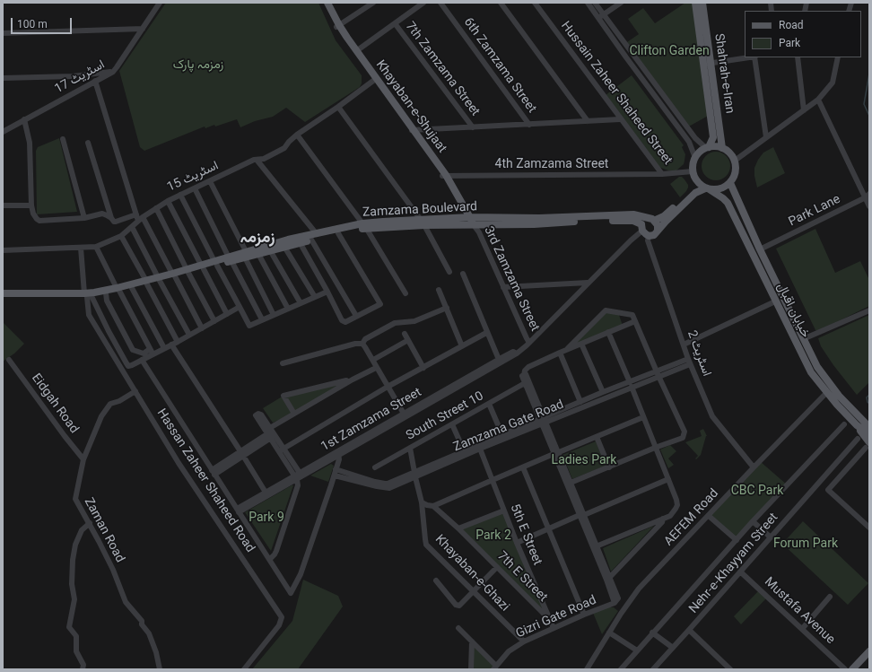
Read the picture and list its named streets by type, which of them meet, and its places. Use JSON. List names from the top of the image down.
{
  "streets": {
    "main road": [
      "Shahrah-e-Iran",
      "Khayaban-e-Shujaat",
      "Zamzama Boulevard",
      "خیابان اقبال"
    ],
    "street": [
      "6th Zamzama Street",
      "7th Zamzama Street",
      "اسٹریٹ 17",
      "Hussain Zaheer Shaheed Street",
      "4th Zamzama Street",
      "اسٹریٹ 15",
      "Park Lane",
      "3rd Zamzama Street",
      "اسٹریٹ 2",
      "Eidgah Road",
      "South Street 10",
      "1st Zamzama Street",
      "Zamzama Gate Road",
      "Hassan Zaheer Shaheed Road",
      "AEFEM Road",
      "Zaman Road",
      "5th E Street",
      "Nehr-e-Khayyam Street",
      "Khayaban-e-Ghazi",
      "7th E Street",
      "Mustafa Avenue",
      "Gizri Gate Road"
    ]
  },
  "crossings": [
    ["Shahrah-e-Iran", "Hussain Zaheer Shaheed Street"],
    ["Shahrah-e-Iran", "خیابان اقبال"],
    ["Hussain Zaheer Shaheed Street", "4th Zamzama Street"],
    ["Hussain Zaheer Shaheed Street", "خیابان اقبال"],
    ["Khayaban-e-Shujaat", "4th Zamzama Street"],
    ["Khayaban-e-Shujaat", "اسٹریٹ 15"],
    ["Khayaban-e-Shujaat", "Zamzama Boulevard"],
    ["Khayaban-e-Shujaat", "3rd Zamzama Street"],
    ["اسٹریٹ 15", "Hassan Zaheer Shaheed Road"],
    ["Zamzama Boulevard", "3rd Zamzama Street"],
    ["Zamzama Boulevard", "اسٹریٹ 2"],
    ["Zamzama Boulevard", "1st Zamzama Street"],
    ["Zamzama Boulevard", "Hassan Zaheer Shaheed Road"],
    ["Park Lane", "خیابان اقبال"],
    ["3rd Zamzama Street", "1st Zamzama Street"],
    ["خیابان اقبال", "AEFEM Road"],
    ["اسٹریٹ 2", "1st Zamzama Street"],
    ["اسٹریٹ 2", "Zamzama Gate Road"],
    ["اسٹریٹ 2", "AEFEM Road"],
    ["Eidgah Road", "Zaman Road"],
    ["South Street 10", "Khayaban-e-Ghazi"],
    ["Zamzama Gate Road", "5th E Street"],
    ["Zamzama Gate Road", "Khayaban-e-Ghazi"],
    ["Hassan Zaheer Shaheed Road", "Zaman Road"],
    ["5th E Street", "7th E Street"],
    ["5th E Street", "Gizri Gate Road"],
    ["Nehr-e-Khayyam Street", "Mustafa Avenue"],
    ["Khayaban-e-Ghazi", "Gizri Gate Road"]
  ],
  "districts": ["زمزمہ"],
  "parks": [
    "Clifton Garden",
    "زمزمہ پارک",
    "Ladies Park",
    "CBC Park",
    "Park 9",
    "Park 2",
    "Forum Park"
  ],
  "legend": ["Road", "Park"],
  "scale_bar": "100 m"
}
